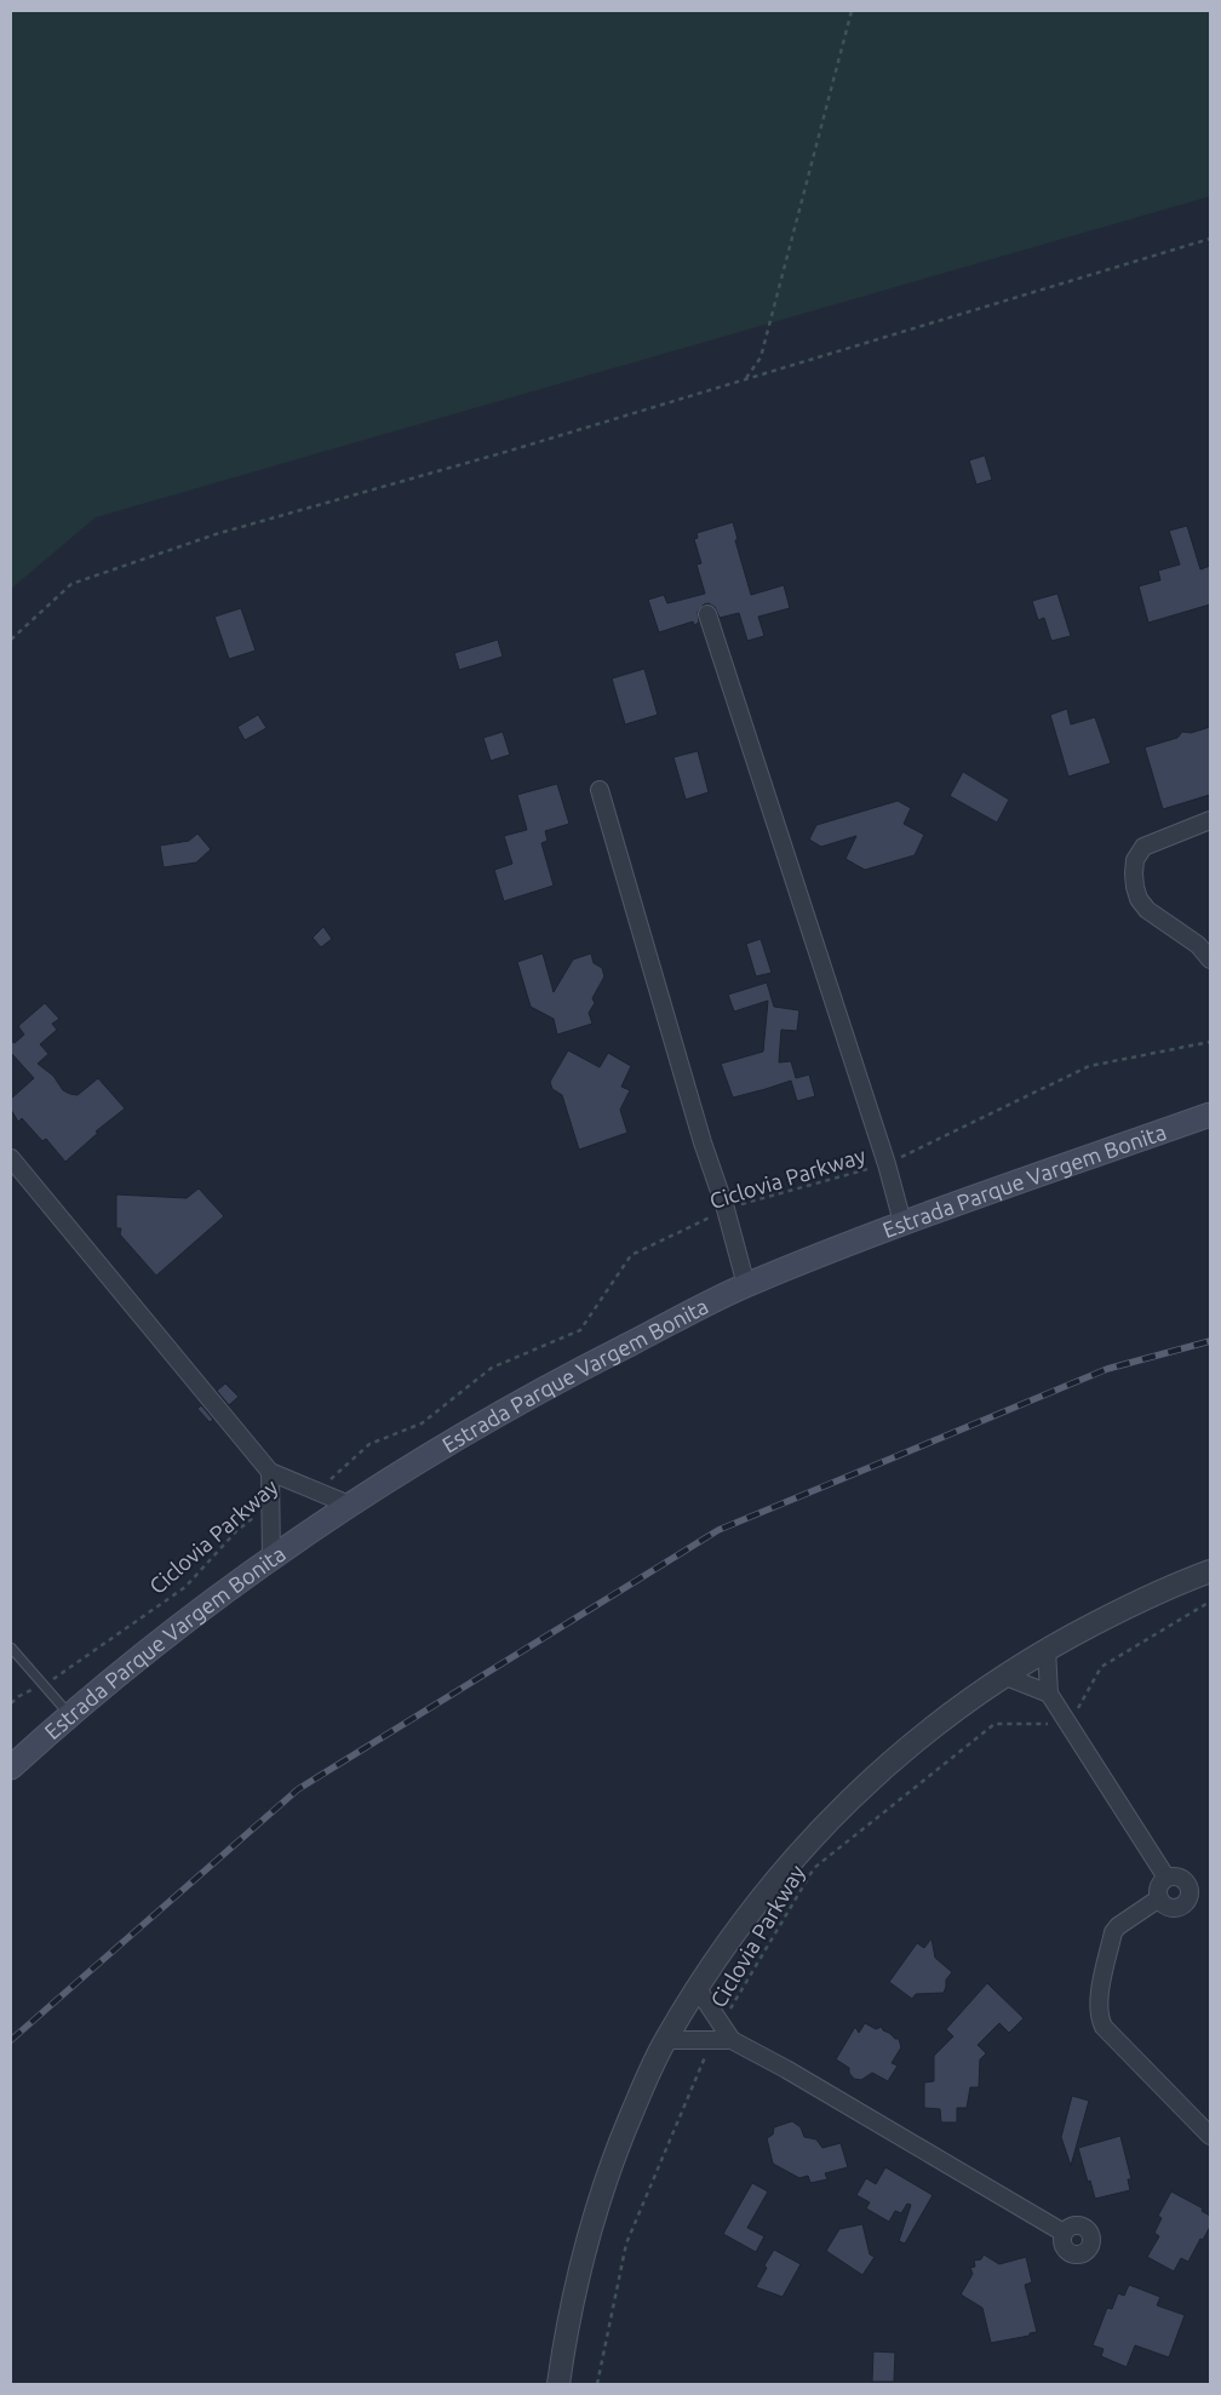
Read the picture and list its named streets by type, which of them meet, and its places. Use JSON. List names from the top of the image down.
{
  "streets": {
    "main road": ["Estrada Parque Vargem Bonita"],
    "path": ["Ciclovia Parkway"]
  }
}
